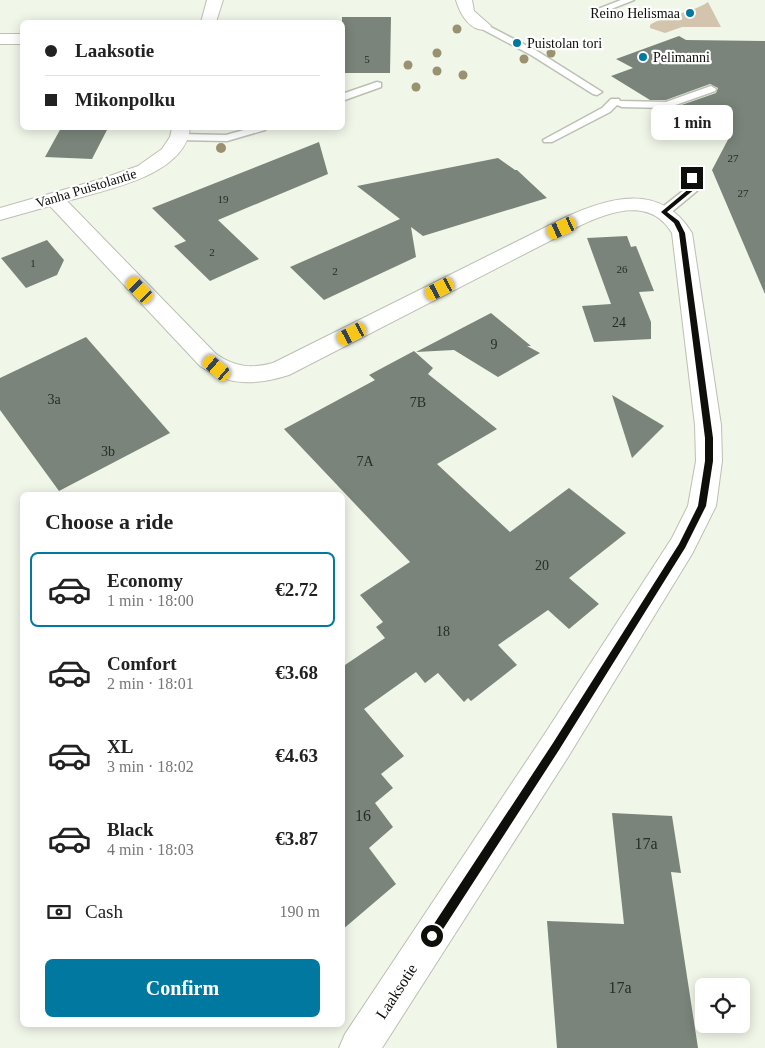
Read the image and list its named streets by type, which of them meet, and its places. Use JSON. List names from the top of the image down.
{
  "streets": {
    "street": ["Vanha Puistolantie", "Laaksotie"]
  },
  "places": ["Reino Helismaa", "Puistolan tori", "Pelimanni"],
  "house_numbers": [
    "5",
    "27",
    "27",
    "19",
    "2",
    "1",
    "26",
    "2",
    "24",
    "9",
    "3a",
    "7B",
    "3b",
    "7A",
    "20",
    "18",
    "16",
    "17a",
    "17a"
  ],
  "page": {
    "banner": ["Laaksotie", "Mikonpolku"],
    "bubble": "1 min",
    "heading": "Choose a ride",
    "list": [
      {
        "name": "Economy",
        "note": "1 min · 18:00",
        "value": "€2.72"
      },
      {
        "name": "Comfort",
        "note": "2 min · 18:01",
        "value": "€3.68"
      },
      {
        "name": "XL",
        "note": "3 min · 18:02",
        "value": "€4.63"
      },
      {
        "name": "Black",
        "note": "4 min · 18:03",
        "value": "€3.87"
      }
    ],
    "pay": ["Cash", "190 m"],
    "buttons": "Confirm"
  }
}
